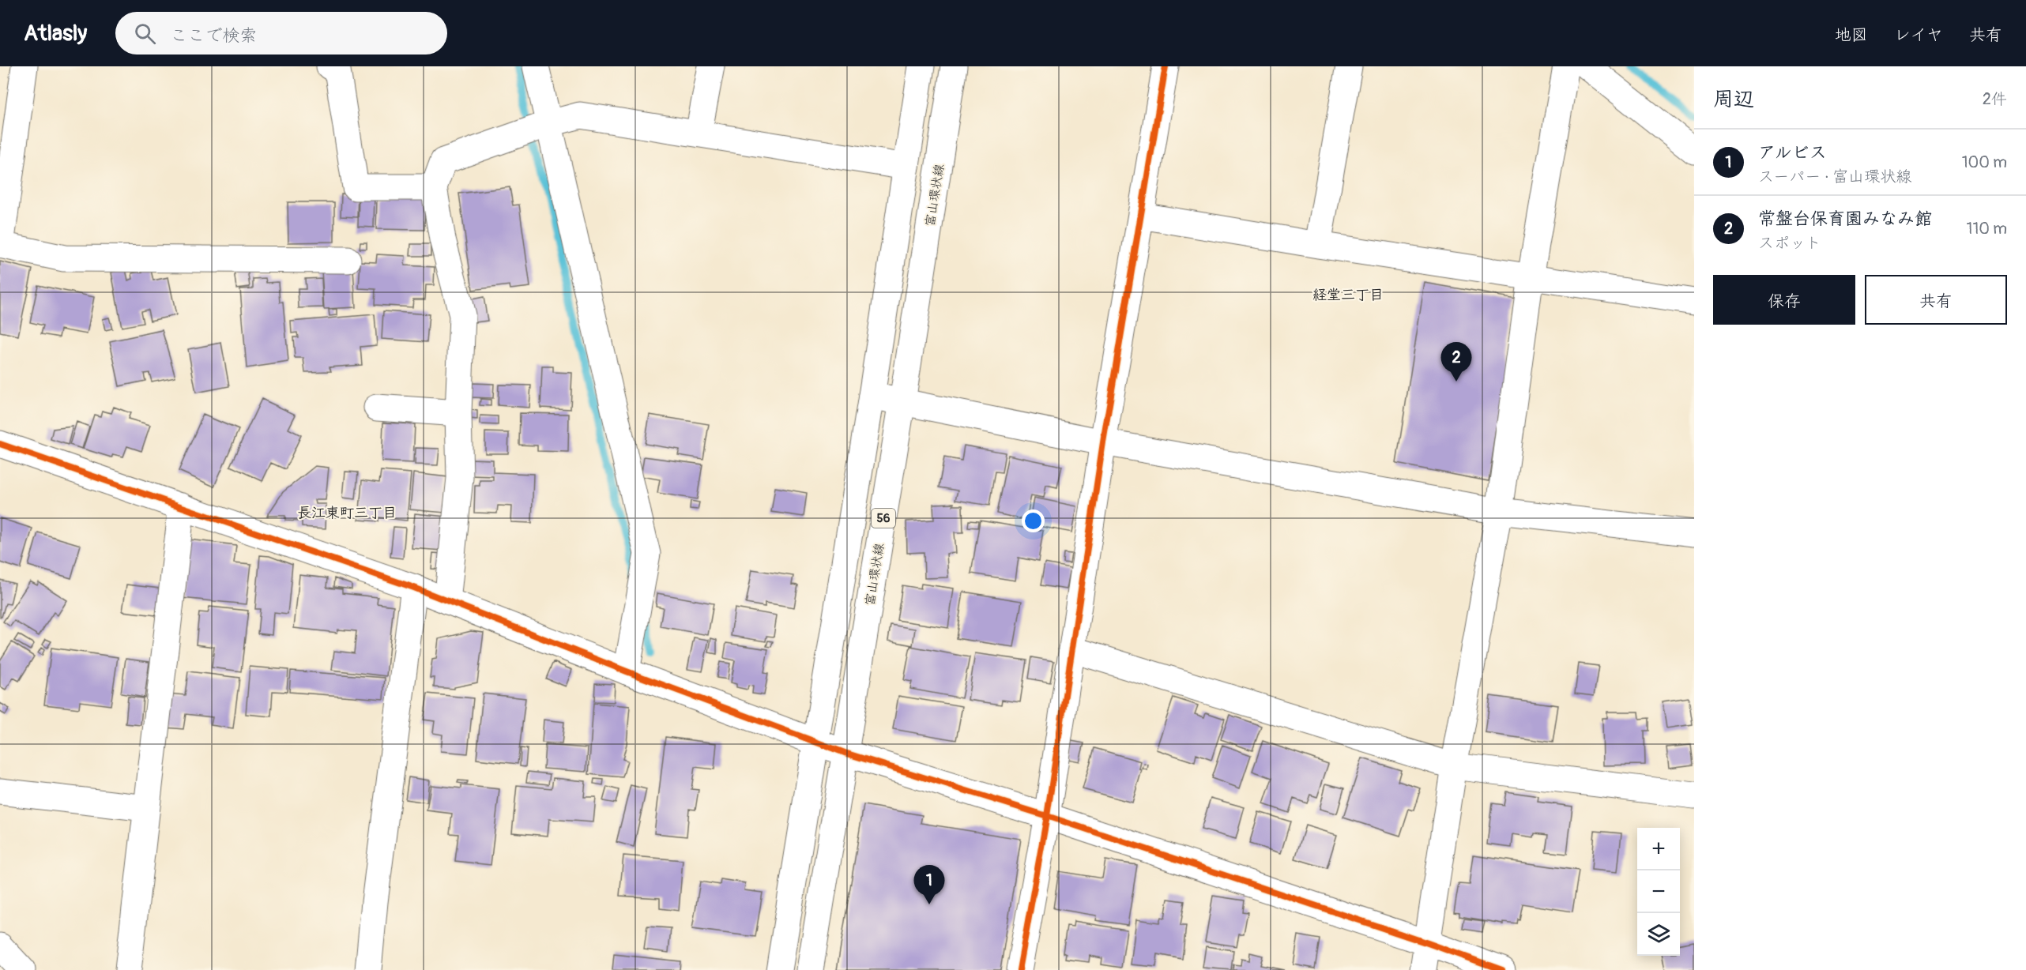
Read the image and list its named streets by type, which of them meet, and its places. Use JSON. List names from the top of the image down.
{
  "streets": {
    "street": ["富山環状線", "56"]
  },
  "districts": ["経堂三丁目", "長江東町三丁目"],
  "page": {
    "header": "Atlasly",
    "search": "ここで検索",
    "nav": ["地図", "レイヤ", "共有"],
    "heading": ["周辺", "2件"],
    "list": [
      {
        "mark": "1",
        "name": "アルビス",
        "note": "スーパー · 富山環状線",
        "value": "100 m"
      },
      {
        "mark": "2",
        "name": "常盤台保育園みなみ館",
        "note": "スポット",
        "value": "110 m"
      }
    ],
    "buttons": ["保存", "共有"],
    "pins": ["2", "1"],
    "map_buttons": ["+", "−"]
  }
}
